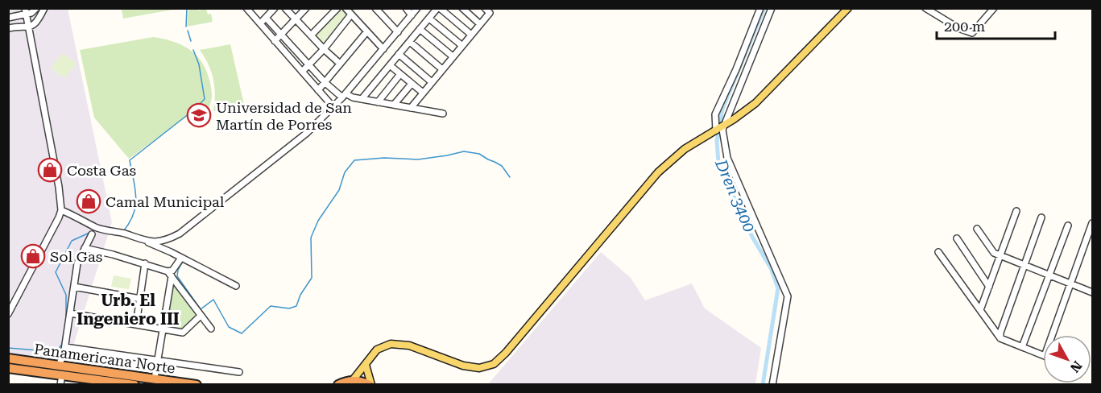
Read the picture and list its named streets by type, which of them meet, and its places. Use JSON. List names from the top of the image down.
{
  "streets": {
    "highway": ["Panamericana Norte"]
  },
  "districts": ["Urb. El Ingeniero III"],
  "water": ["Dren 3400"],
  "places": {
    "school or university": ["Universidad de San Martín de Porres"],
    "shop": ["Costa Gas", "Camal Municipal", "Sol Gas"]
  },
  "scale_bar": "200 m",
  "north": "bottom right"
}
